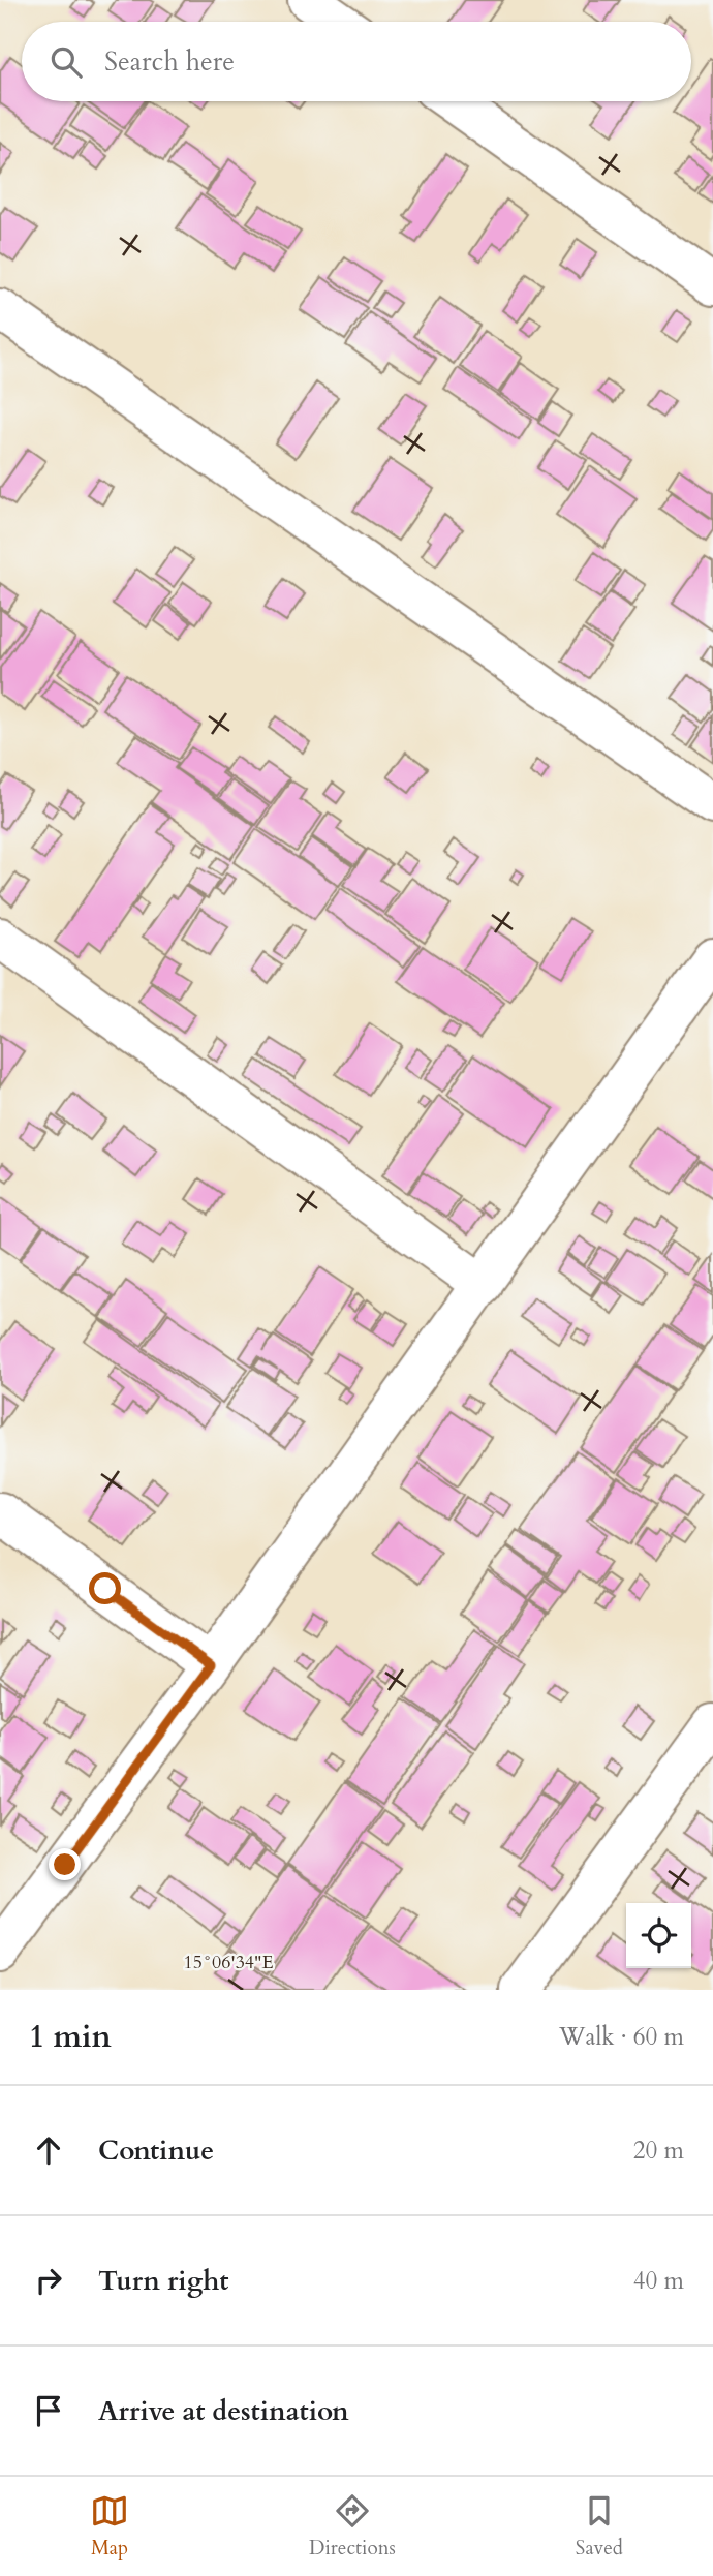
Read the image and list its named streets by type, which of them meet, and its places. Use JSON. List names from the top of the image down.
{
  "page": {
    "search": "Search here",
    "heading": ["1 min", "Walk · 60 m"],
    "list": [
      ["Continue", "20 m"],
      ["Turn right", "40 m"],
      "Arrive at destination"
    ],
    "nav": ["Map", "Directions", "Saved"]
  },
  "coordinates": ["15°06'34\"E"]
}
